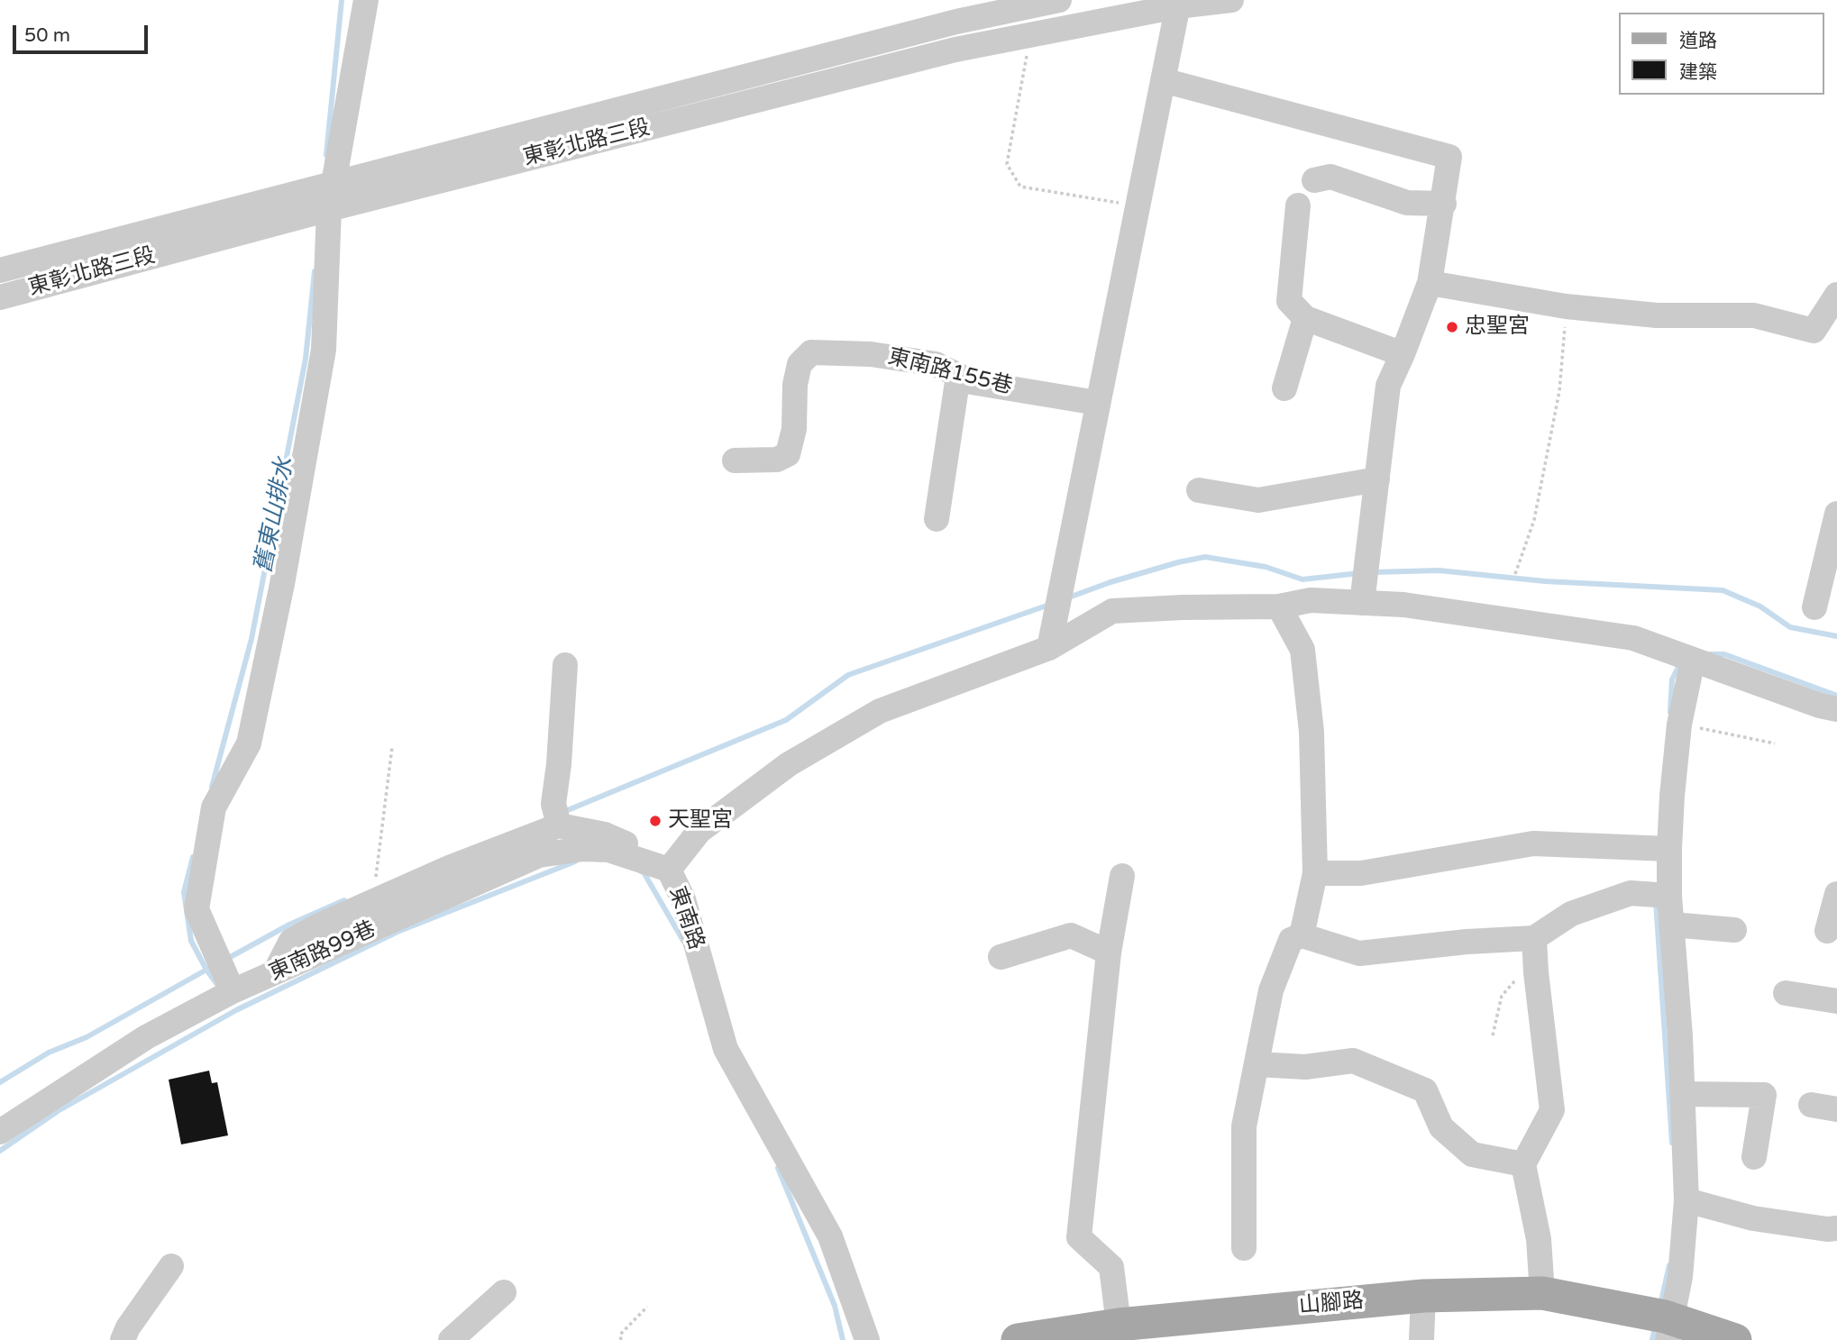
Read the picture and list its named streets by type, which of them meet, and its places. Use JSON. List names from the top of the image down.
{
  "streets": {
    "main road": ["山腳路"],
    "street": [
      "東彰北路三段",
      "東南路155巷",
      "東南路",
      "東南路99巷"
    ]
  },
  "crossings": [
    ["東南路", "東南路99巷"]
  ],
  "water": ["舊東山排水"],
  "places": ["忠聖宮", "天聖宮"],
  "legend": ["道路", "建築"],
  "scale_bar": "50 m"
}
